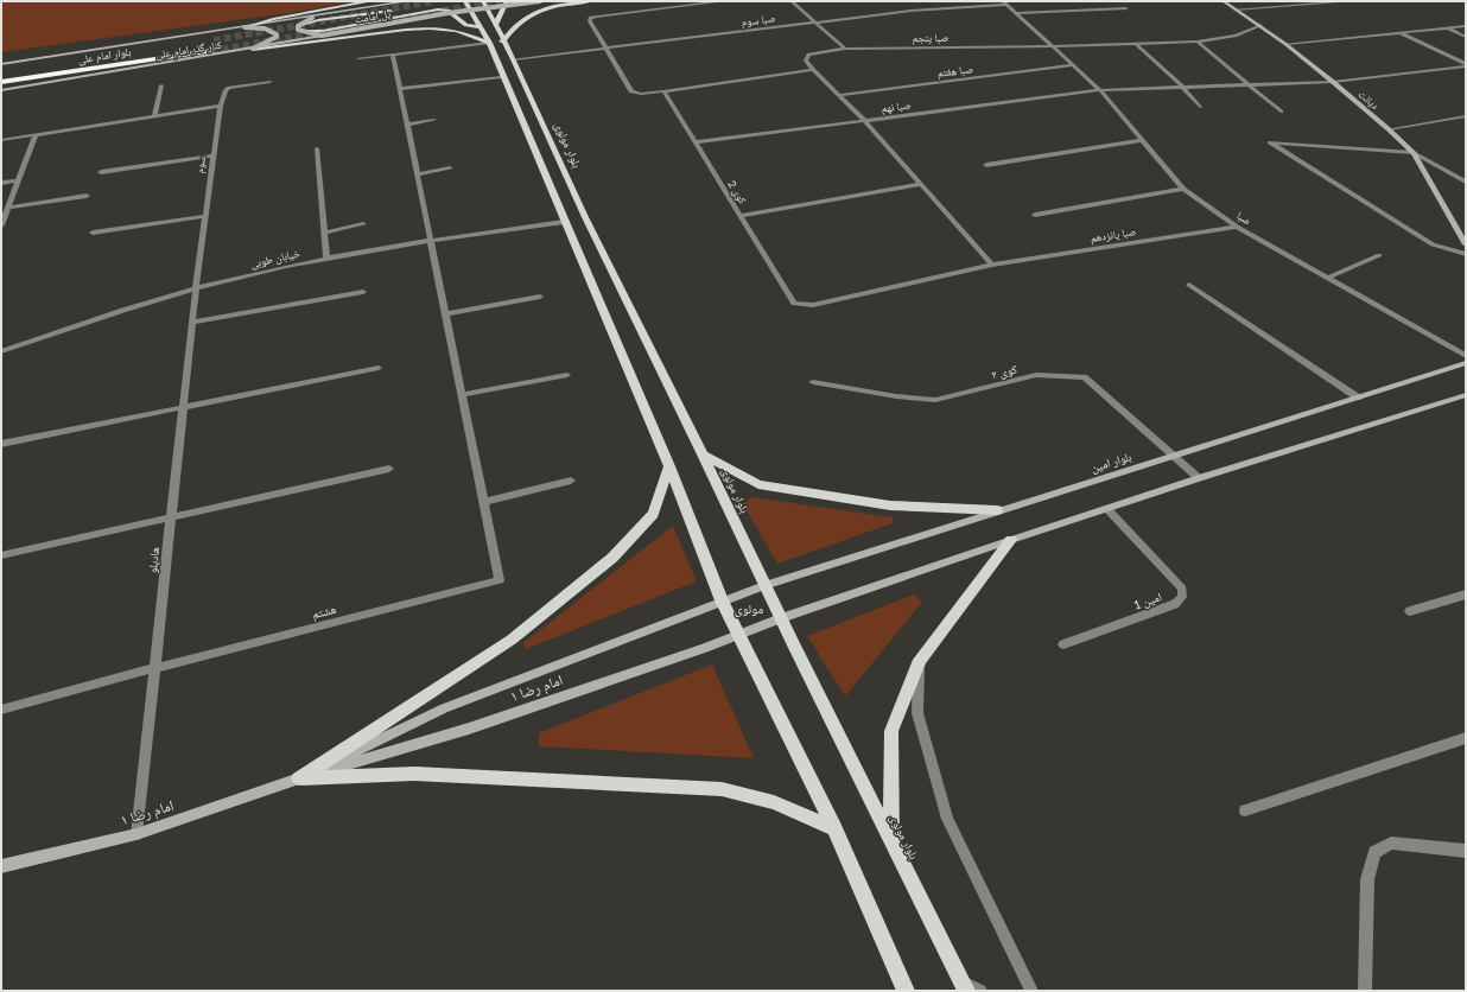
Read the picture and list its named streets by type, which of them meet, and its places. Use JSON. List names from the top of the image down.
{
  "streets": {
    "highway": ["بلوار امام علی"],
    "main road": [
      "پل امامت",
      "کنار گذر امام علی",
      "دیانت",
      "بلوار مولوی",
      "بلوار امین",
      "امام رضا ۱"
    ],
    "street": [
      "صبا سوم",
      "صبا پنجم",
      "صبا هفتم",
      "صبا نهم",
      "سوم",
      "کوی 2",
      "صبا",
      "صبا پانزدهم",
      "خیابان طوبی",
      "کوی ۲",
      "هادیلو",
      "امین 1",
      "هشتم"
    ]
  },
  "crossings": [
    ["پل امامت", "کنار گذر امام علی"],
    ["صبا سوم", "بلوار مولوی"],
    ["صبا سوم", "صبا"],
    ["صبا پنجم", "دیانت"],
    ["صبا پنجم", "صبا"],
    ["صبا هفتم", "صبا"],
    ["دیانت", "صبا نهم"],
    ["صبا نهم", "کوی 2"],
    ["صبا نهم", "صبا"],
    ["بلوار مولوی", "بلوار امین"],
    ["بلوار مولوی", "امام رضا ۱"],
    ["سوم", "خیابان طوبی"],
    ["سوم", "هادیلو"],
    ["کوی 2", "صبا پانزدهم"],
    ["صبا", "صبا پانزدهم"],
    ["خیابان طوبی", "هادیلو"],
    ["کوی ۲", "بلوار امین"],
    ["بلوار امین", "امام رضا ۱"],
    ["هادیلو", "هشتم"],
    ["هادیلو", "امام رضا ۱"]
  ],
  "districts": ["مولوی"]
}
